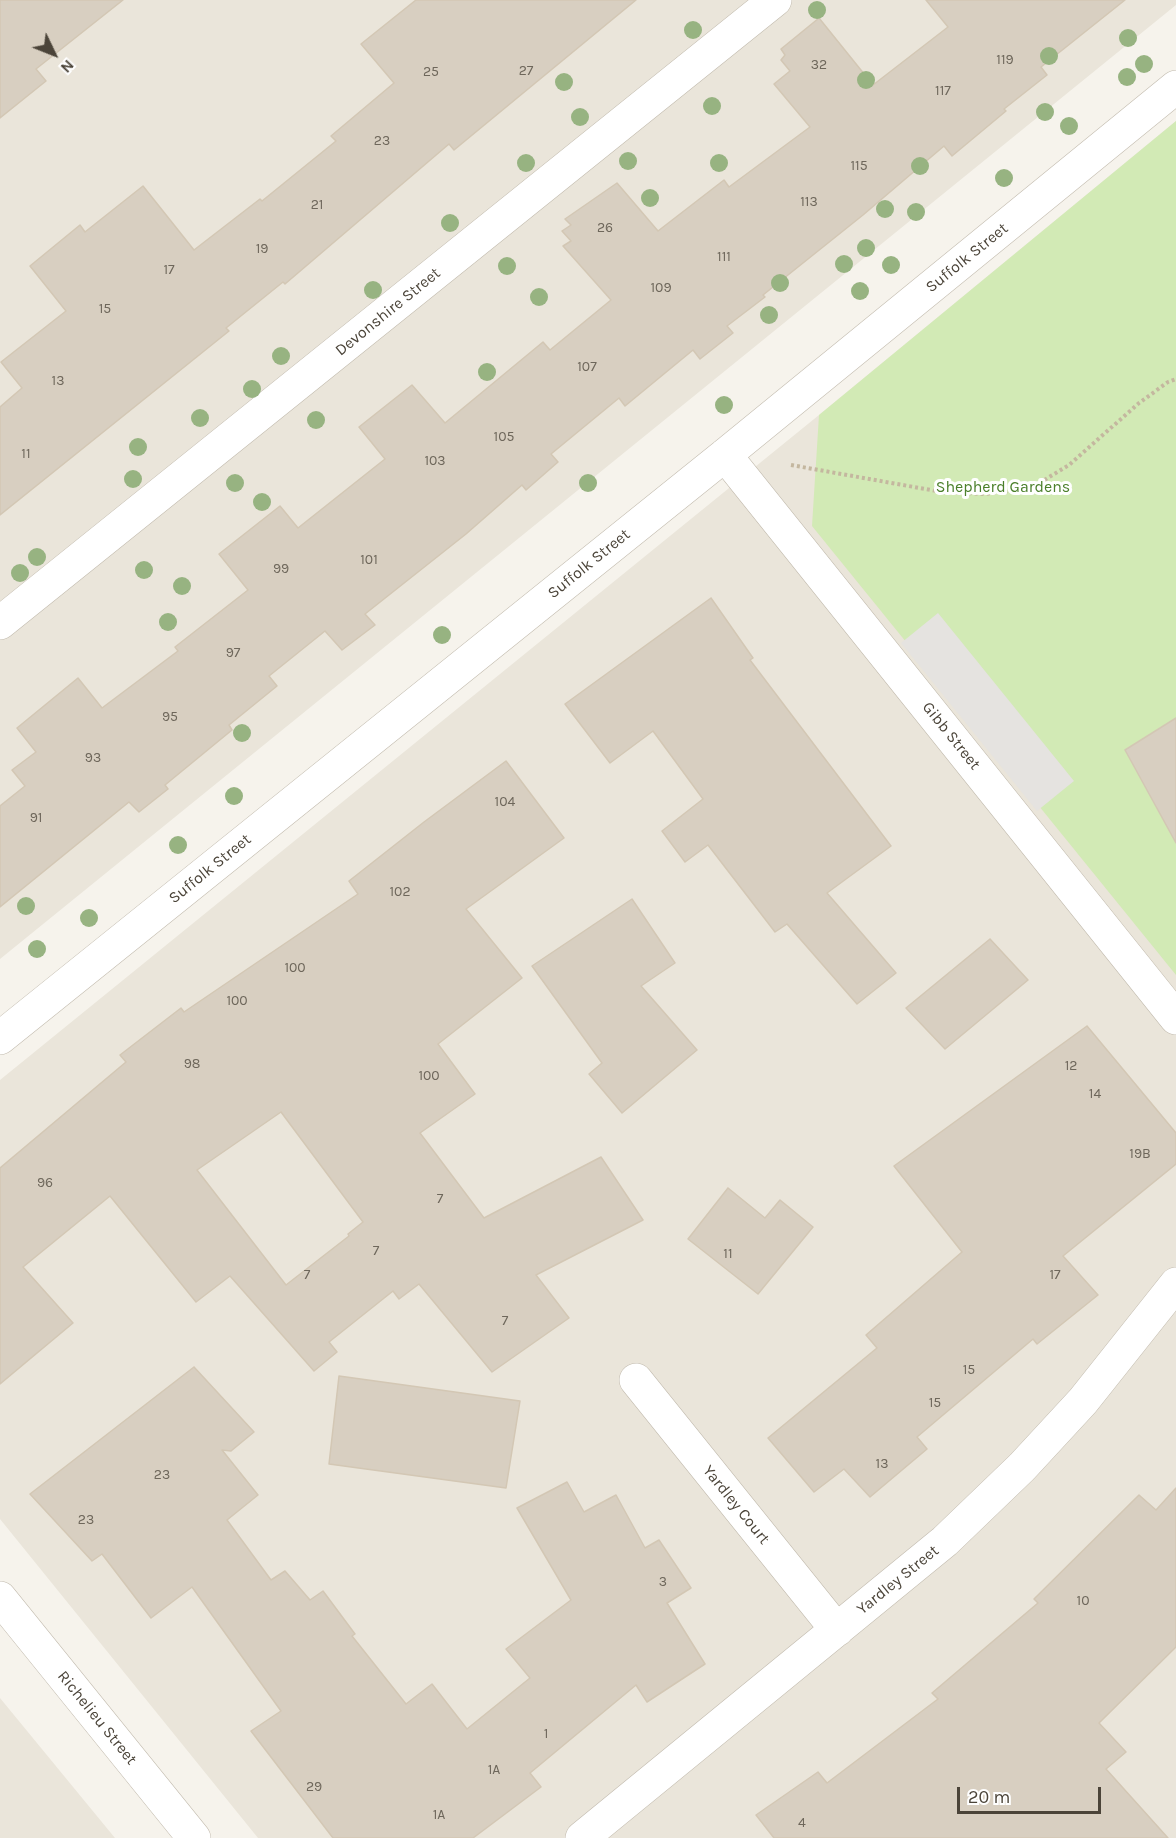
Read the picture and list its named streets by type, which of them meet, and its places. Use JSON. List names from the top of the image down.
{
  "streets": {
    "street": [
      "Suffolk Street",
      "Devonshire Street",
      "Gibb Street",
      "Yardley Court",
      "Yardley Street",
      "Richelieu Street"
    ]
  },
  "crossings": [
    ["Suffolk Street", "Gibb Street"],
    ["Yardley Court", "Yardley Street"]
  ],
  "parks": ["Shepherd Gardens"],
  "house_numbers": [
    "119",
    "32",
    "27",
    "25",
    "117",
    "23",
    "115",
    "113",
    "21",
    "26",
    "19",
    "111",
    "17",
    "109",
    "15",
    "107",
    "13",
    "105",
    "11",
    "103",
    "101",
    "99",
    "97",
    "95",
    "93",
    "104",
    "91",
    "102",
    "100",
    "100",
    "98",
    "12",
    "100",
    "14",
    "19B",
    "96",
    "7",
    "7",
    "11",
    "7",
    "17",
    "7",
    "15",
    "15",
    "13",
    "23",
    "23",
    "3",
    "10",
    "1",
    "1A",
    "29",
    "1A",
    "4"
  ],
  "scale_bar": "20 m",
  "north": "bottom right"
}
